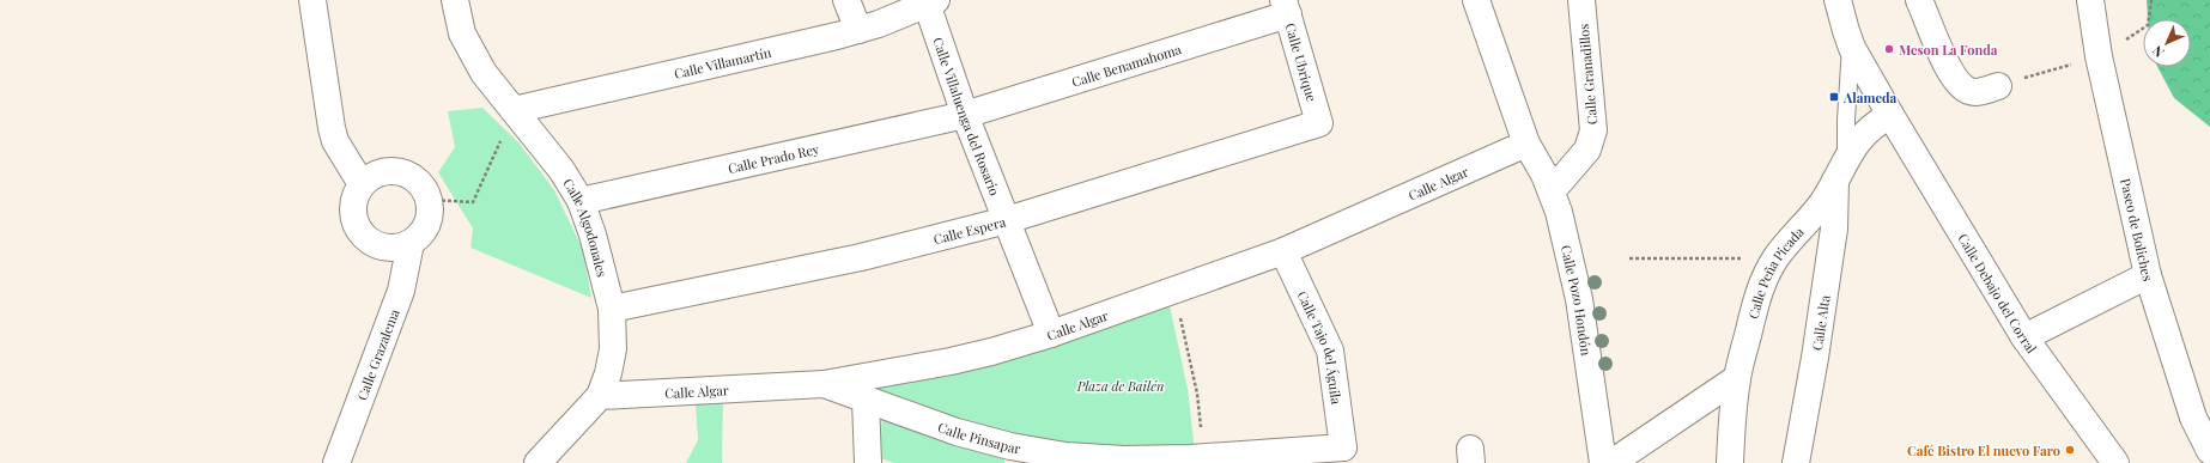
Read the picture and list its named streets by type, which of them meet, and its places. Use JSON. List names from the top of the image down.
{
  "streets": {
    "street": [
      "Calle Villamartín",
      "Calle Ubrique",
      "Calle Benamahoma",
      "Calle Granadillos",
      "Calle Villaluenga del Rosario",
      "Calle Prado Rey",
      "Calle Algar",
      "Calle Algodonales",
      "Paseo de Boliches",
      "Calle Espera",
      "Calle Peña Picada",
      "Calle Debajo del Corral",
      "Calle Pozo Hondón",
      "Calle Alta",
      "Calle Tajo del Águila",
      "Calle Grazalema",
      "Calle Pinsapar"
    ]
  },
  "crossings": [
    ["Calle Villamartín", "Calle Villaluenga del Rosario"],
    ["Calle Villamartín", "Calle Algodonales"],
    ["Calle Ubrique", "Calle Benamahoma"],
    ["Calle Ubrique", "Calle Espera"],
    ["Calle Benamahoma", "Calle Villaluenga del Rosario"],
    ["Calle Benamahoma", "Calle Prado Rey"],
    ["Calle Granadillos", "Calle Pozo Hondón"],
    ["Calle Villaluenga del Rosario", "Calle Prado Rey"],
    ["Calle Villaluenga del Rosario", "Calle Algar"],
    ["Calle Villaluenga del Rosario", "Calle Espera"],
    ["Calle Prado Rey", "Calle Algodonales"],
    ["Calle Algar", "Calle Algodonales"],
    ["Calle Algar", "Calle Pozo Hondón"],
    ["Calle Algar", "Calle Tajo del Águila"],
    ["Calle Algar", "Calle Pinsapar"],
    ["Calle Algodonales", "Calle Espera"],
    ["Calle Peña Picada", "Calle Debajo del Corral"],
    ["Calle Peña Picada", "Calle Alta"],
    ["Calle Tajo del Águila", "Calle Pinsapar"]
  ],
  "parks": ["Plaza de Bailén"],
  "places": {
    "other": ["Meson La Fonda", "Café Bistro El nuevo Faro"],
    "transit": ["Alameda"]
  },
  "north": "bottom left"
}
